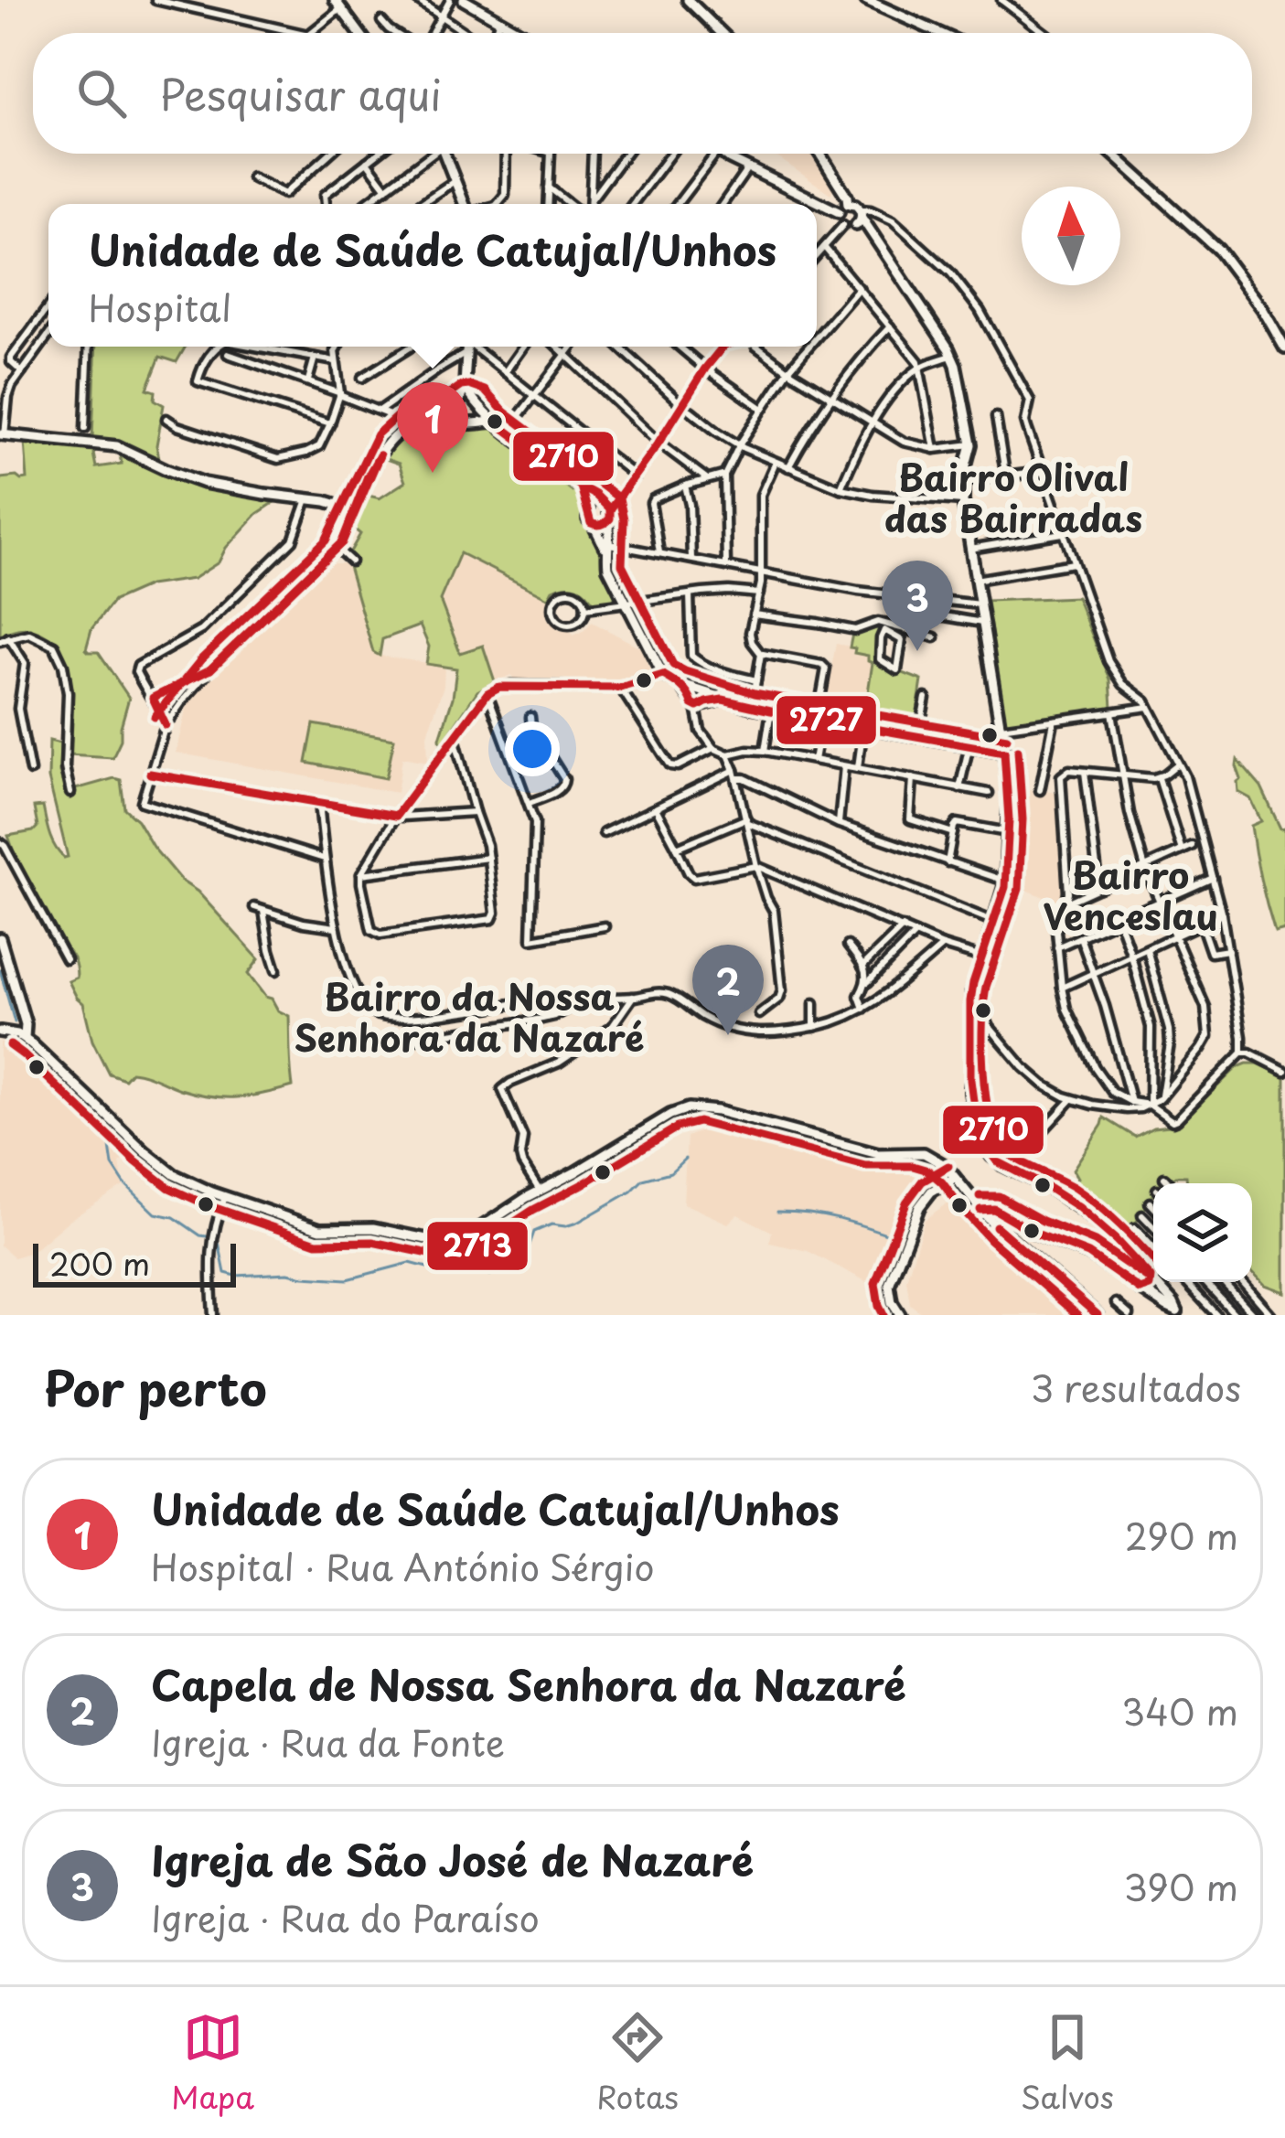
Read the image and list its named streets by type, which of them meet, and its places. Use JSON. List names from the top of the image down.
{
  "districts": ["Bairro Olival das Bairradas", "Bairro Venceslau", "Bairro da Nossa Senhora da Nazaré"],
  "lines": ["transit line 2727", "transit line 2710", "transit line 2713"],
  "scale_bar": "200 m",
  "north": "top",
  "page": {
    "search": "Pesquisar aqui",
    "popup": ["Unidade de Saúde Catujal/Unhos", "Hospital"],
    "pins": ["1", "3", "2"],
    "scale": "200 m",
    "heading": ["Por perto", "3 resultados"],
    "list": [
      {
        "mark": "1",
        "name": "Unidade de Saúde Catujal/Unhos",
        "note": "Hospital · Rua António Sérgio",
        "value": "290 m"
      },
      {
        "mark": "2",
        "name": "Capela de Nossa Senhora da Nazaré",
        "note": "Igreja · Rua da Fonte",
        "value": "340 m"
      },
      {
        "mark": "3",
        "name": "Igreja de São José de Nazaré",
        "note": "Igreja · Rua do Paraíso",
        "value": "390 m"
      }
    ],
    "nav": ["Mapa", "Rotas", "Salvos"]
  }
}
